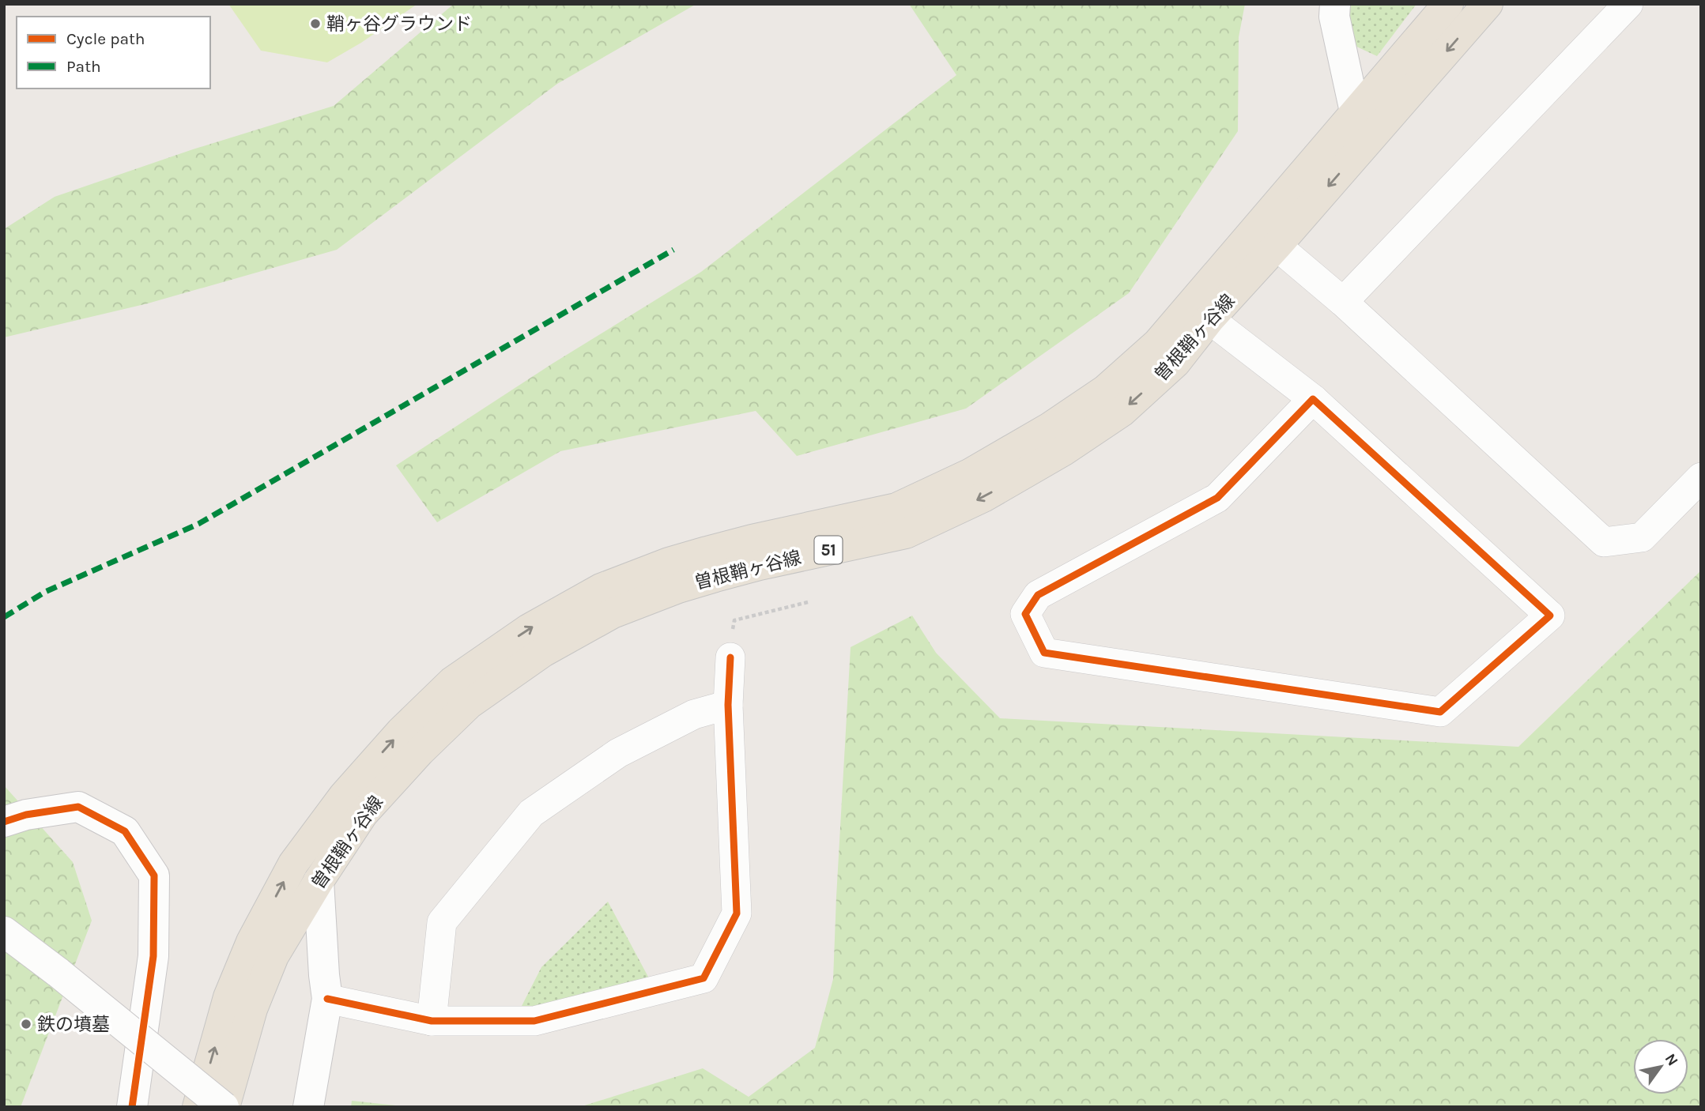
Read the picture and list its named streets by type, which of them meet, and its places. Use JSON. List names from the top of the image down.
{
  "streets": {
    "main road": ["曽根鞘ヶ谷線", "51"]
  },
  "places": ["鞘ヶ谷グラウンド", "鉄の墳墓"],
  "legend": ["Cycle path", "Path"],
  "north": "top right"
}
